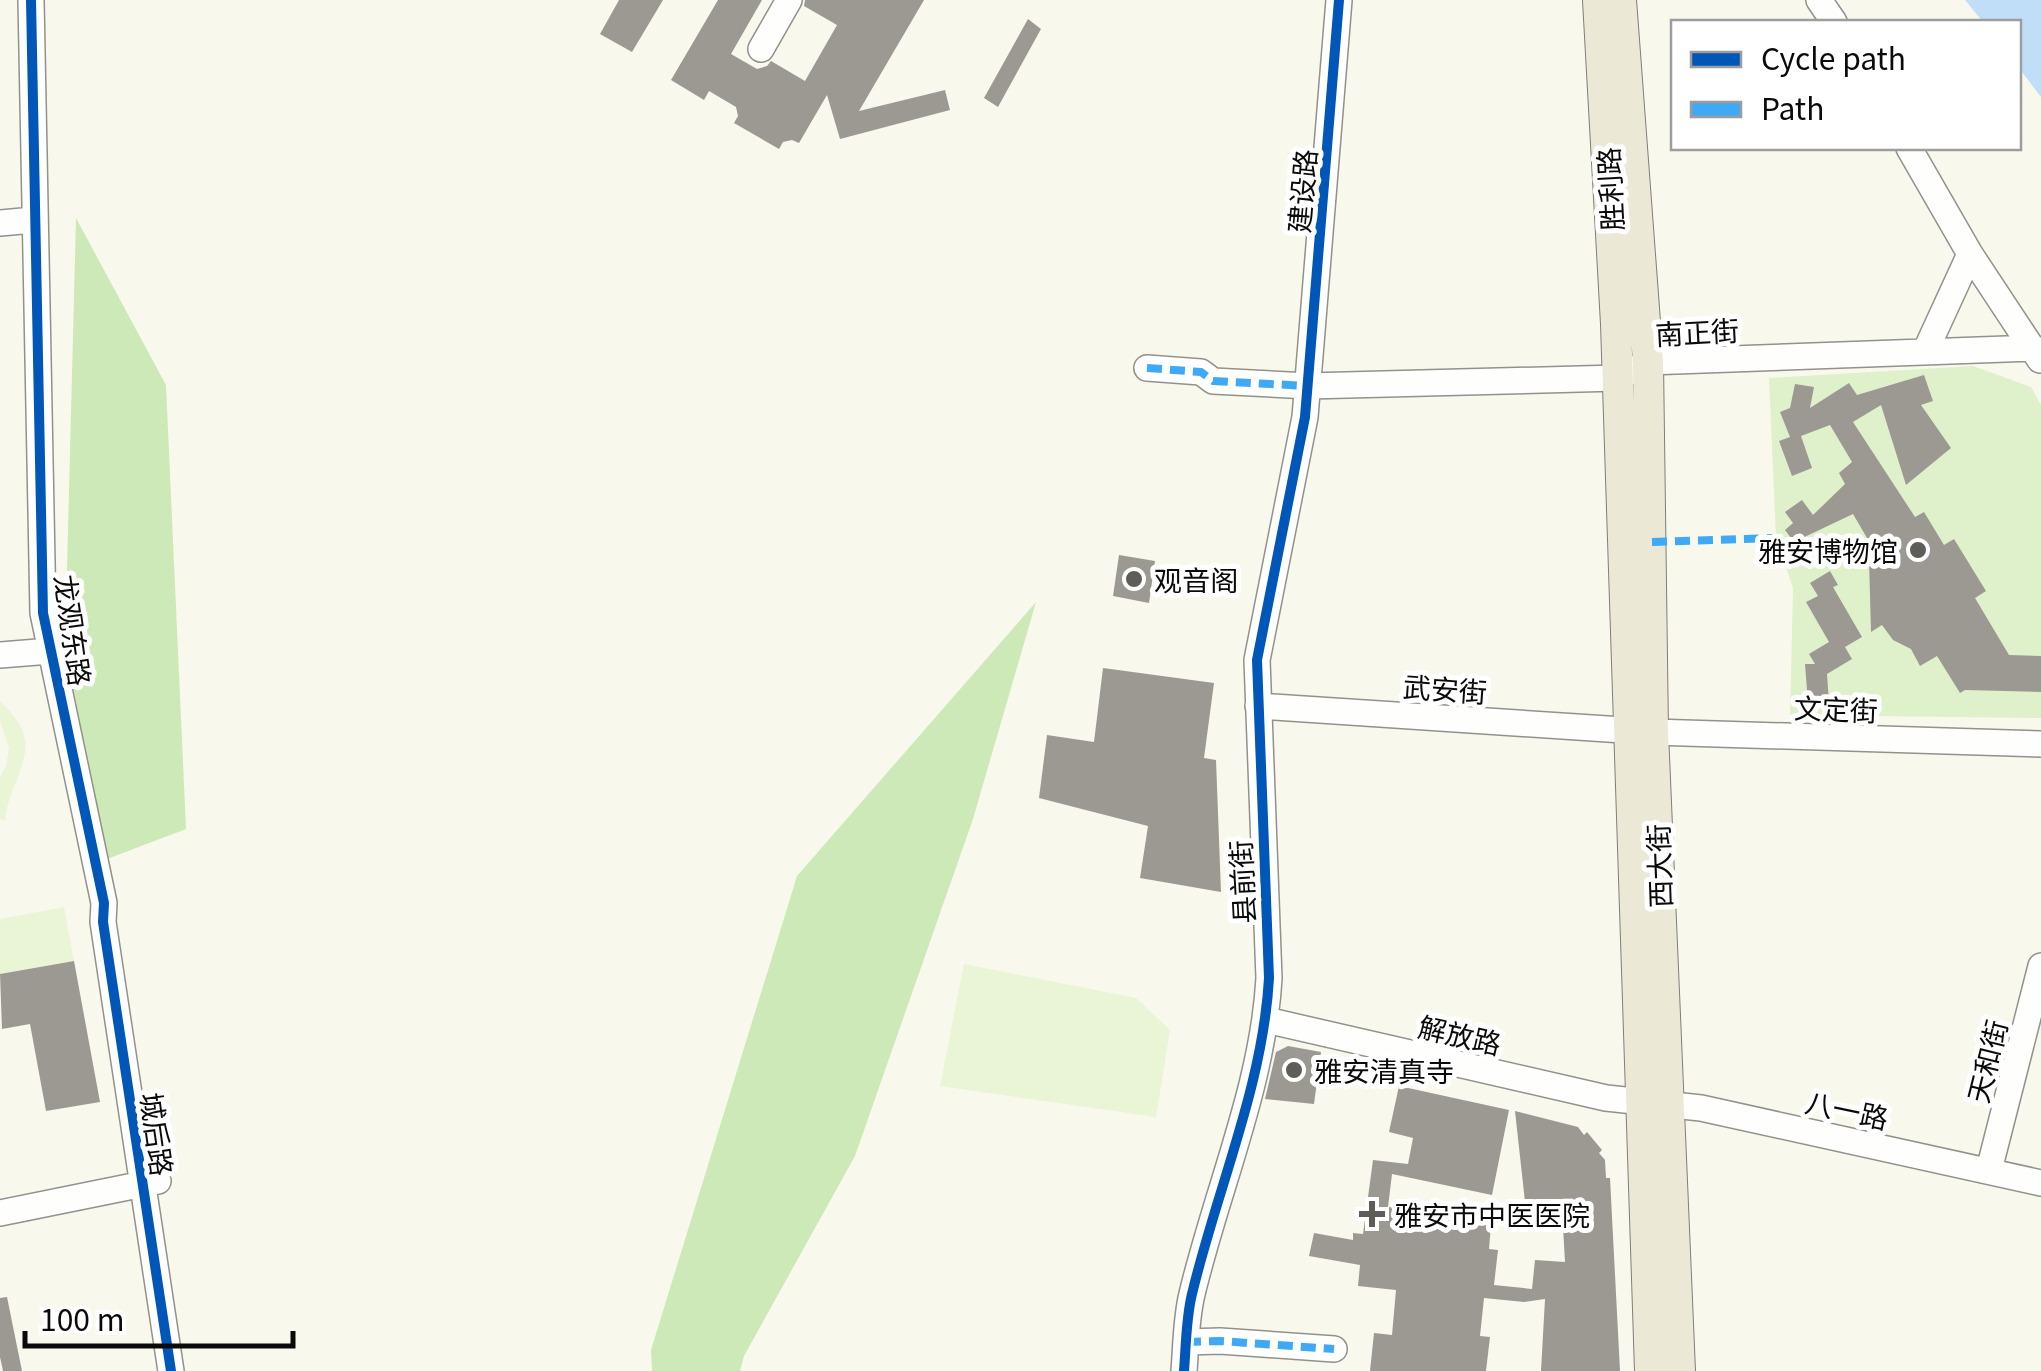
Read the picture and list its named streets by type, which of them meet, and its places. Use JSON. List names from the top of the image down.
{
  "streets": {
    "main road": ["胜利路", "西大街"],
    "street": [
      "建设路",
      "南正街",
      "龙观东路",
      "武安街",
      "文定街",
      "县前街",
      "解放路",
      "天和街",
      "八一路",
      "城后路"
    ]
  },
  "crossings": [
    ["胜利路", "南正街"],
    ["胜利路", "西大街"],
    ["建设路", "南正街"],
    ["建设路", "县前街"],
    ["南正街", "西大街"],
    ["南正街", "县前街"],
    ["龙观东路", "城后路"],
    ["武安街", "文定街"],
    ["武安街", "西大街"],
    ["武安街", "县前街"],
    ["文定街", "西大街"],
    ["西大街", "解放路"],
    ["西大街", "八一路"],
    ["县前街", "解放路"],
    ["解放路", "八一路"],
    ["天和街", "八一路"]
  ],
  "places": {
    "other": ["雅安博物馆", "观音阁", "雅安清真寺"],
    "health": ["雅安市中医医院"]
  },
  "legend": ["Cycle path", "Path"],
  "scale_bar": "100 m"
}
